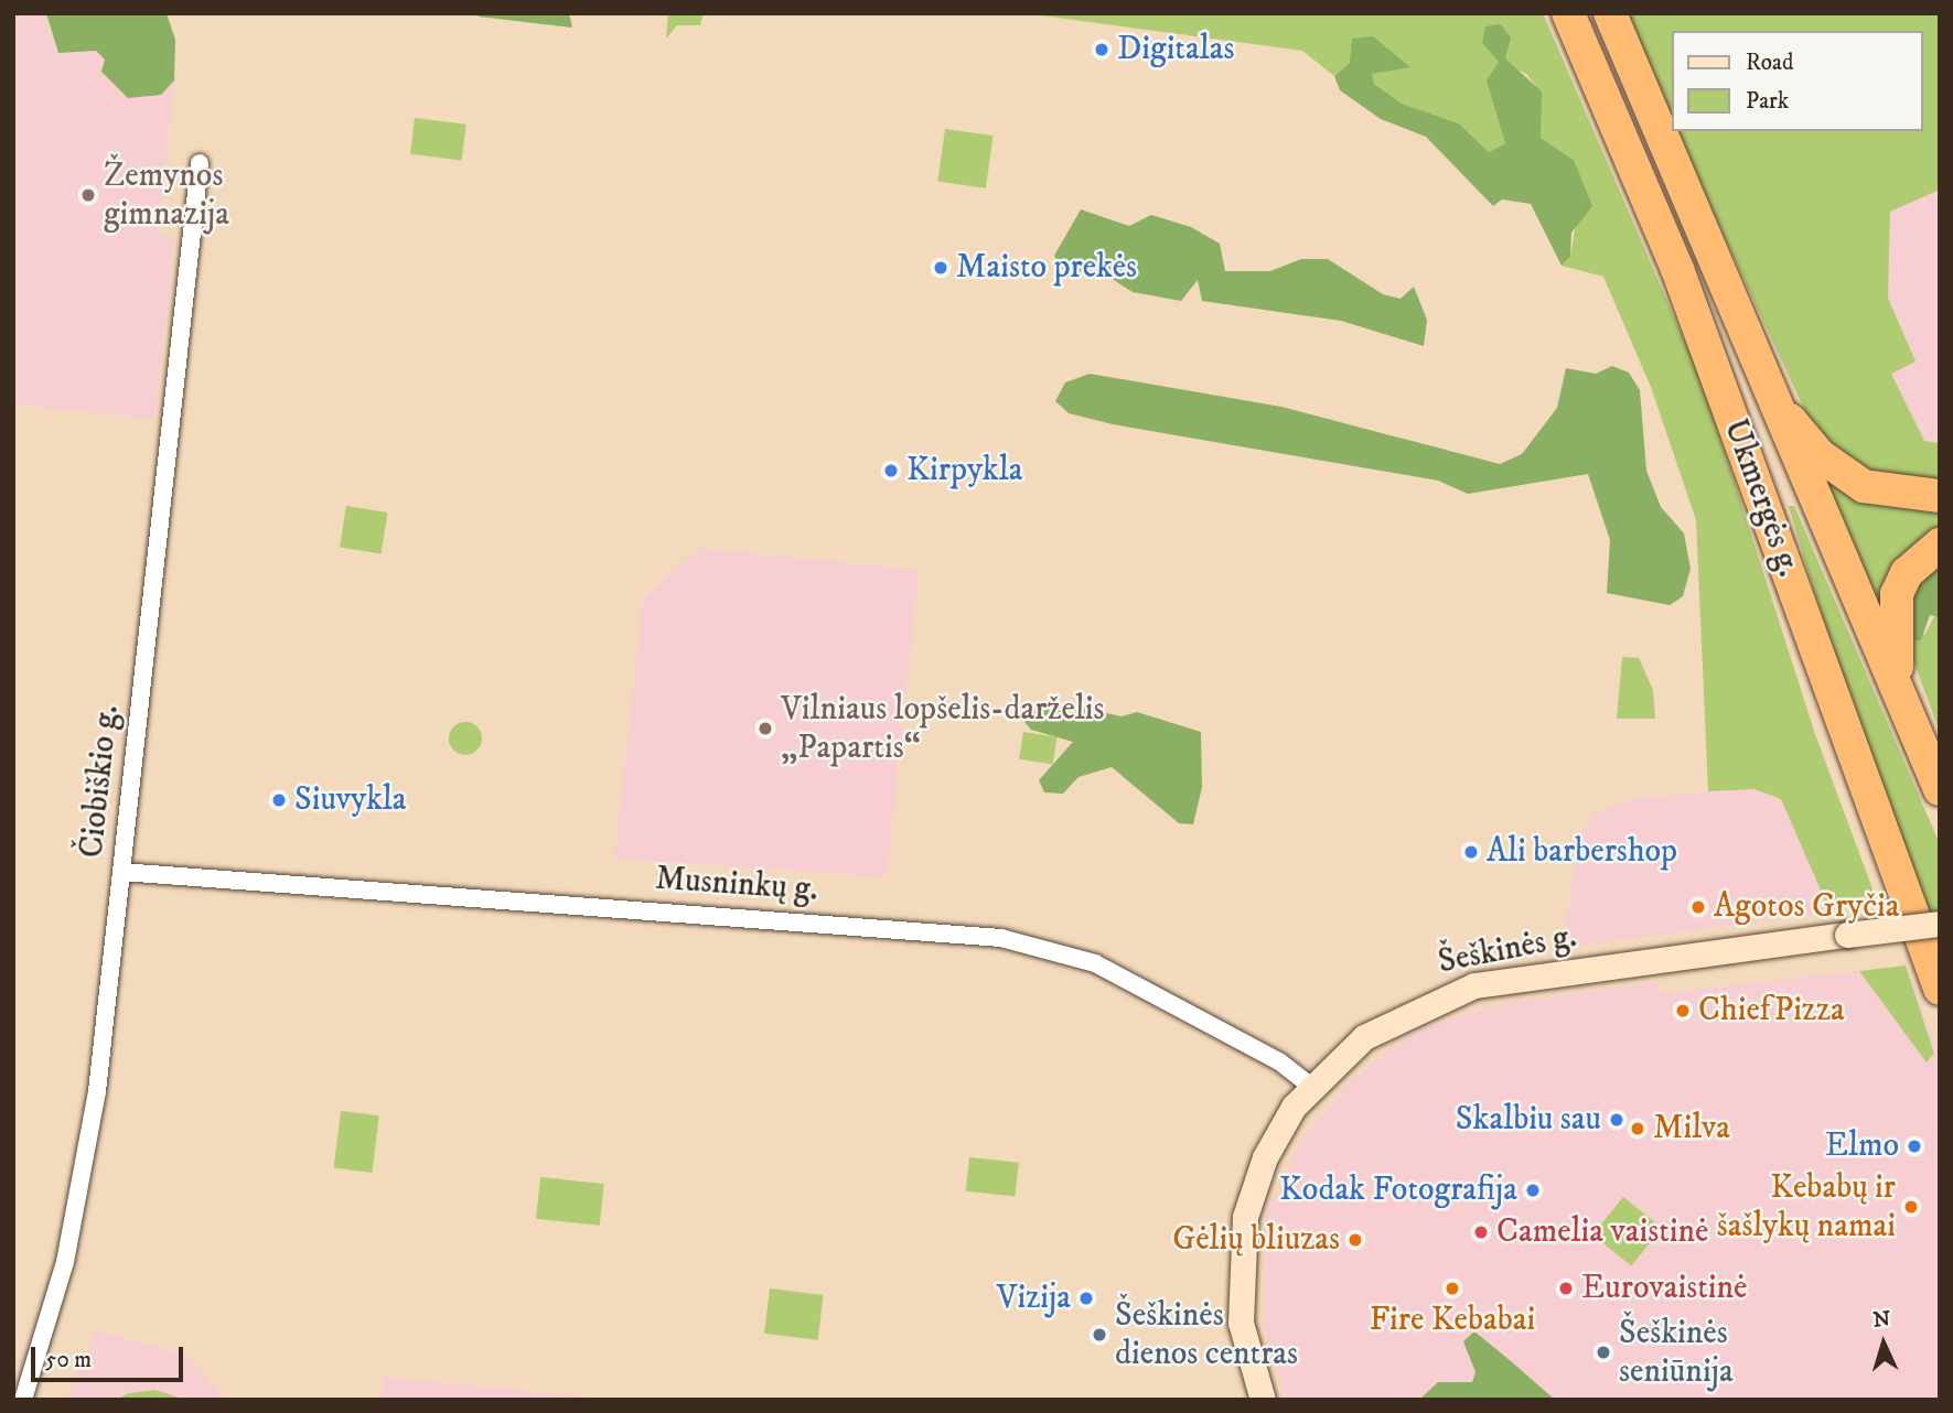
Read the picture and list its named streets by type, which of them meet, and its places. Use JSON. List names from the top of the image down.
{
  "streets": {
    "highway": ["Ukmergės g."],
    "street": ["Čiobiškio g.", "Musninkų g.", "Šeškinės g."]
  },
  "crossings": [
    ["Čiobiškio g.", "Musninkų g."],
    ["Musninkų g.", "Šeškinės g."]
  ],
  "places": [
    "Digitalas",
    "Žemynos gimnazija",
    "Maisto prekės",
    "Kirpykla",
    "Vilniaus lopšelis-darželis „Papartis“",
    "Siuvykla",
    "Ali barbershop",
    "Agotos Gryčia",
    "ChiefPizza",
    "Skalbiu sau",
    "Milva",
    "Elmo",
    "Kodak Fotografija",
    "Kebabų ir šašlykų namai",
    "Camelia vaistinė",
    "Gėlių bliuzas",
    "Fire Kebabai",
    "Eurovaistinė",
    "Vizija",
    "Šeškinės dienos centras",
    "Šeškinės seniūnija"
  ],
  "legend": ["Road", "Park"],
  "scale_bar": "50 m",
  "north": "top"
}
